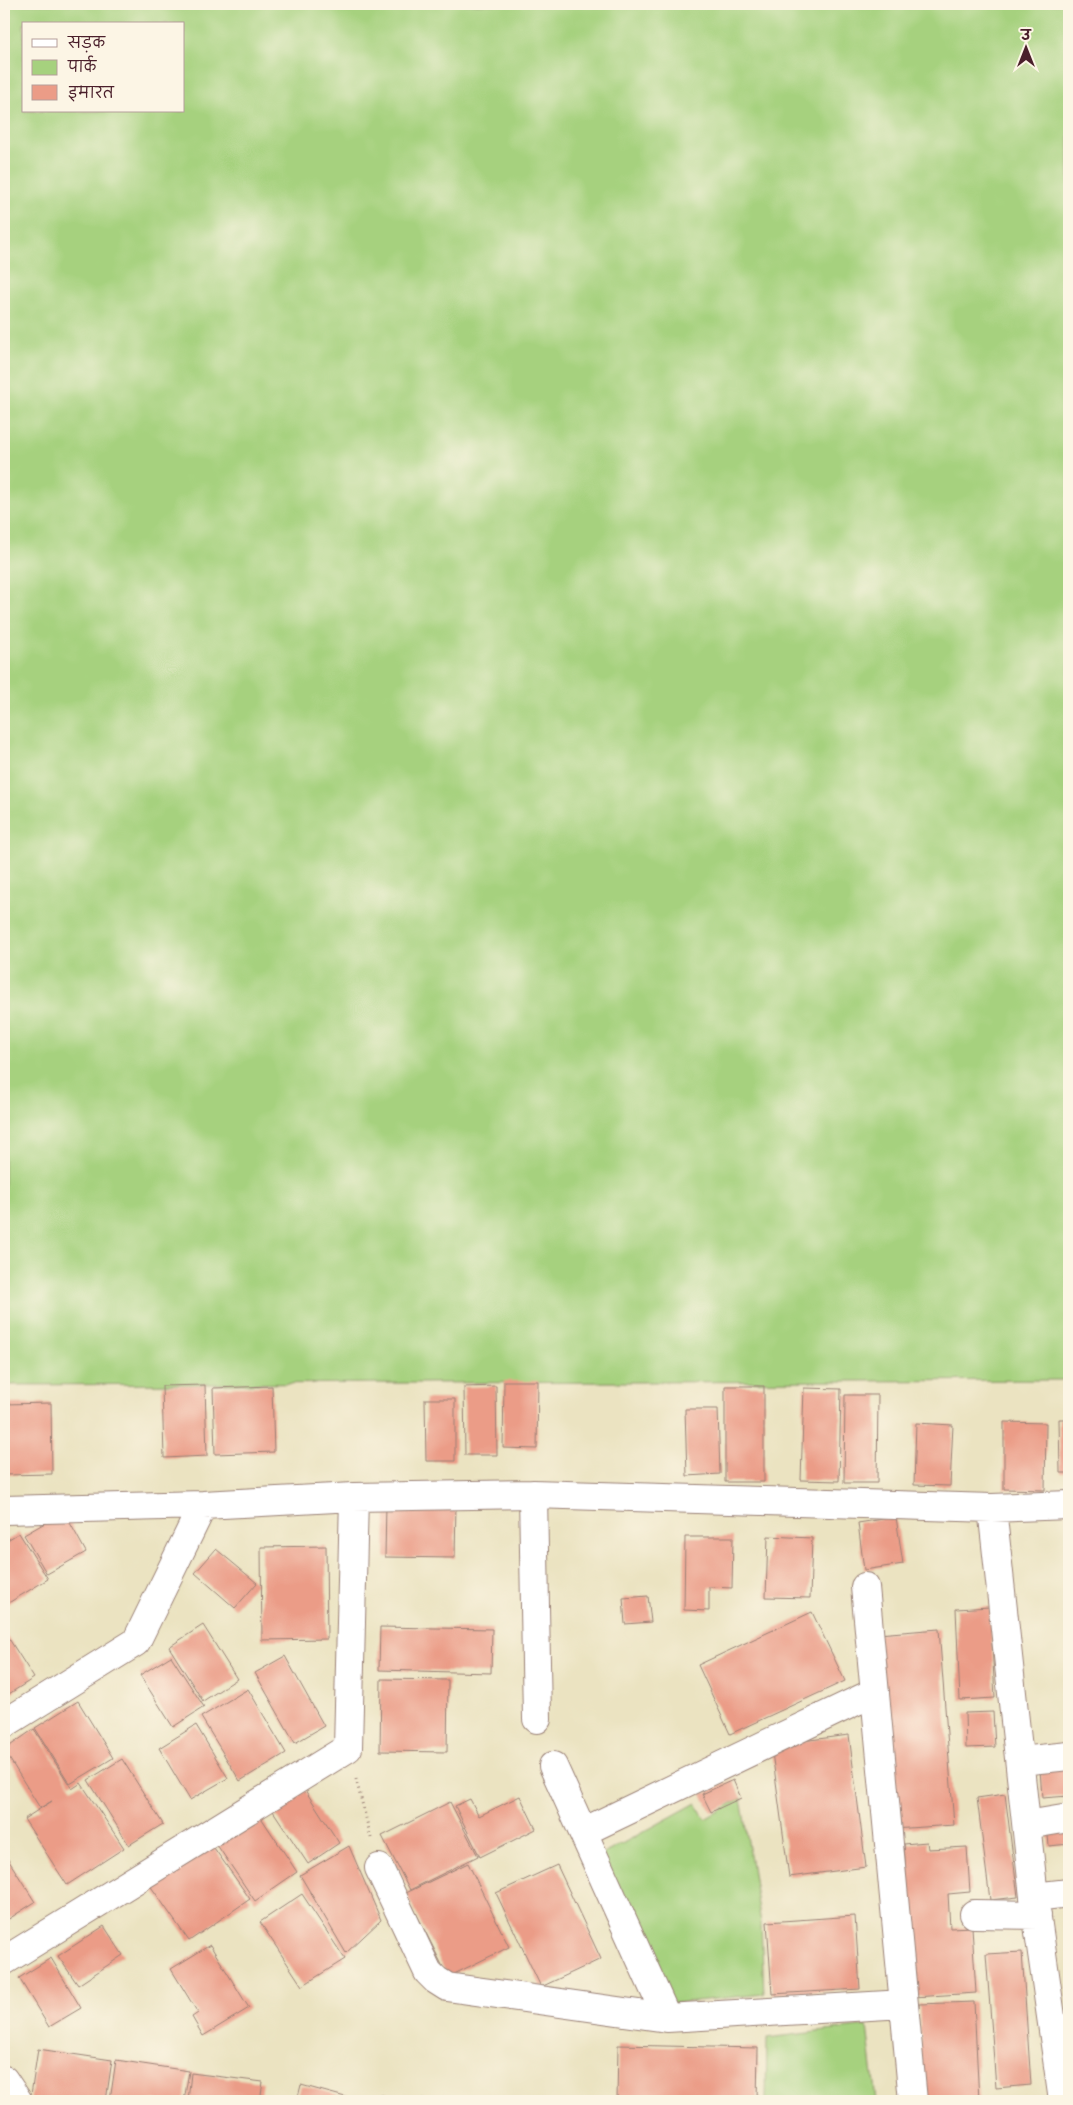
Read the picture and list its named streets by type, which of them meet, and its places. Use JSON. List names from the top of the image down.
{
  "legend": ["सड़क", "पार्क", "इमारत"],
  "north": "top"
}
